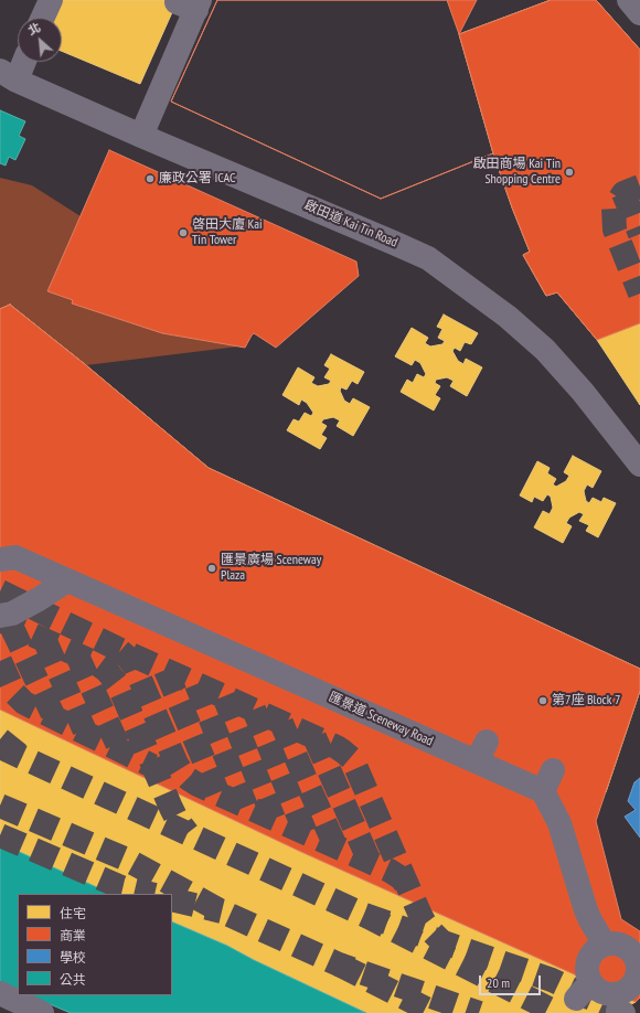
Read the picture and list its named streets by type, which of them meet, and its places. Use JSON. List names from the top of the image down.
{
  "streets": {
    "street": ["啟田道 Kai Tin Road", "匯景道 Sceneway Road"]
  },
  "places": [
    "啟田商場 Kai Tin Shopping Centre",
    "廉政公署 ICAC",
    "啓田大廈 Kai Tin Tower",
    "匯景廣場 Sceneway Plaza",
    "第7座 Block 7"
  ],
  "legend": [
    "住宅",
    "商業",
    "學校",
    "公共"
  ],
  "scale_bar": "20 m",
  "north": "top left"
}
